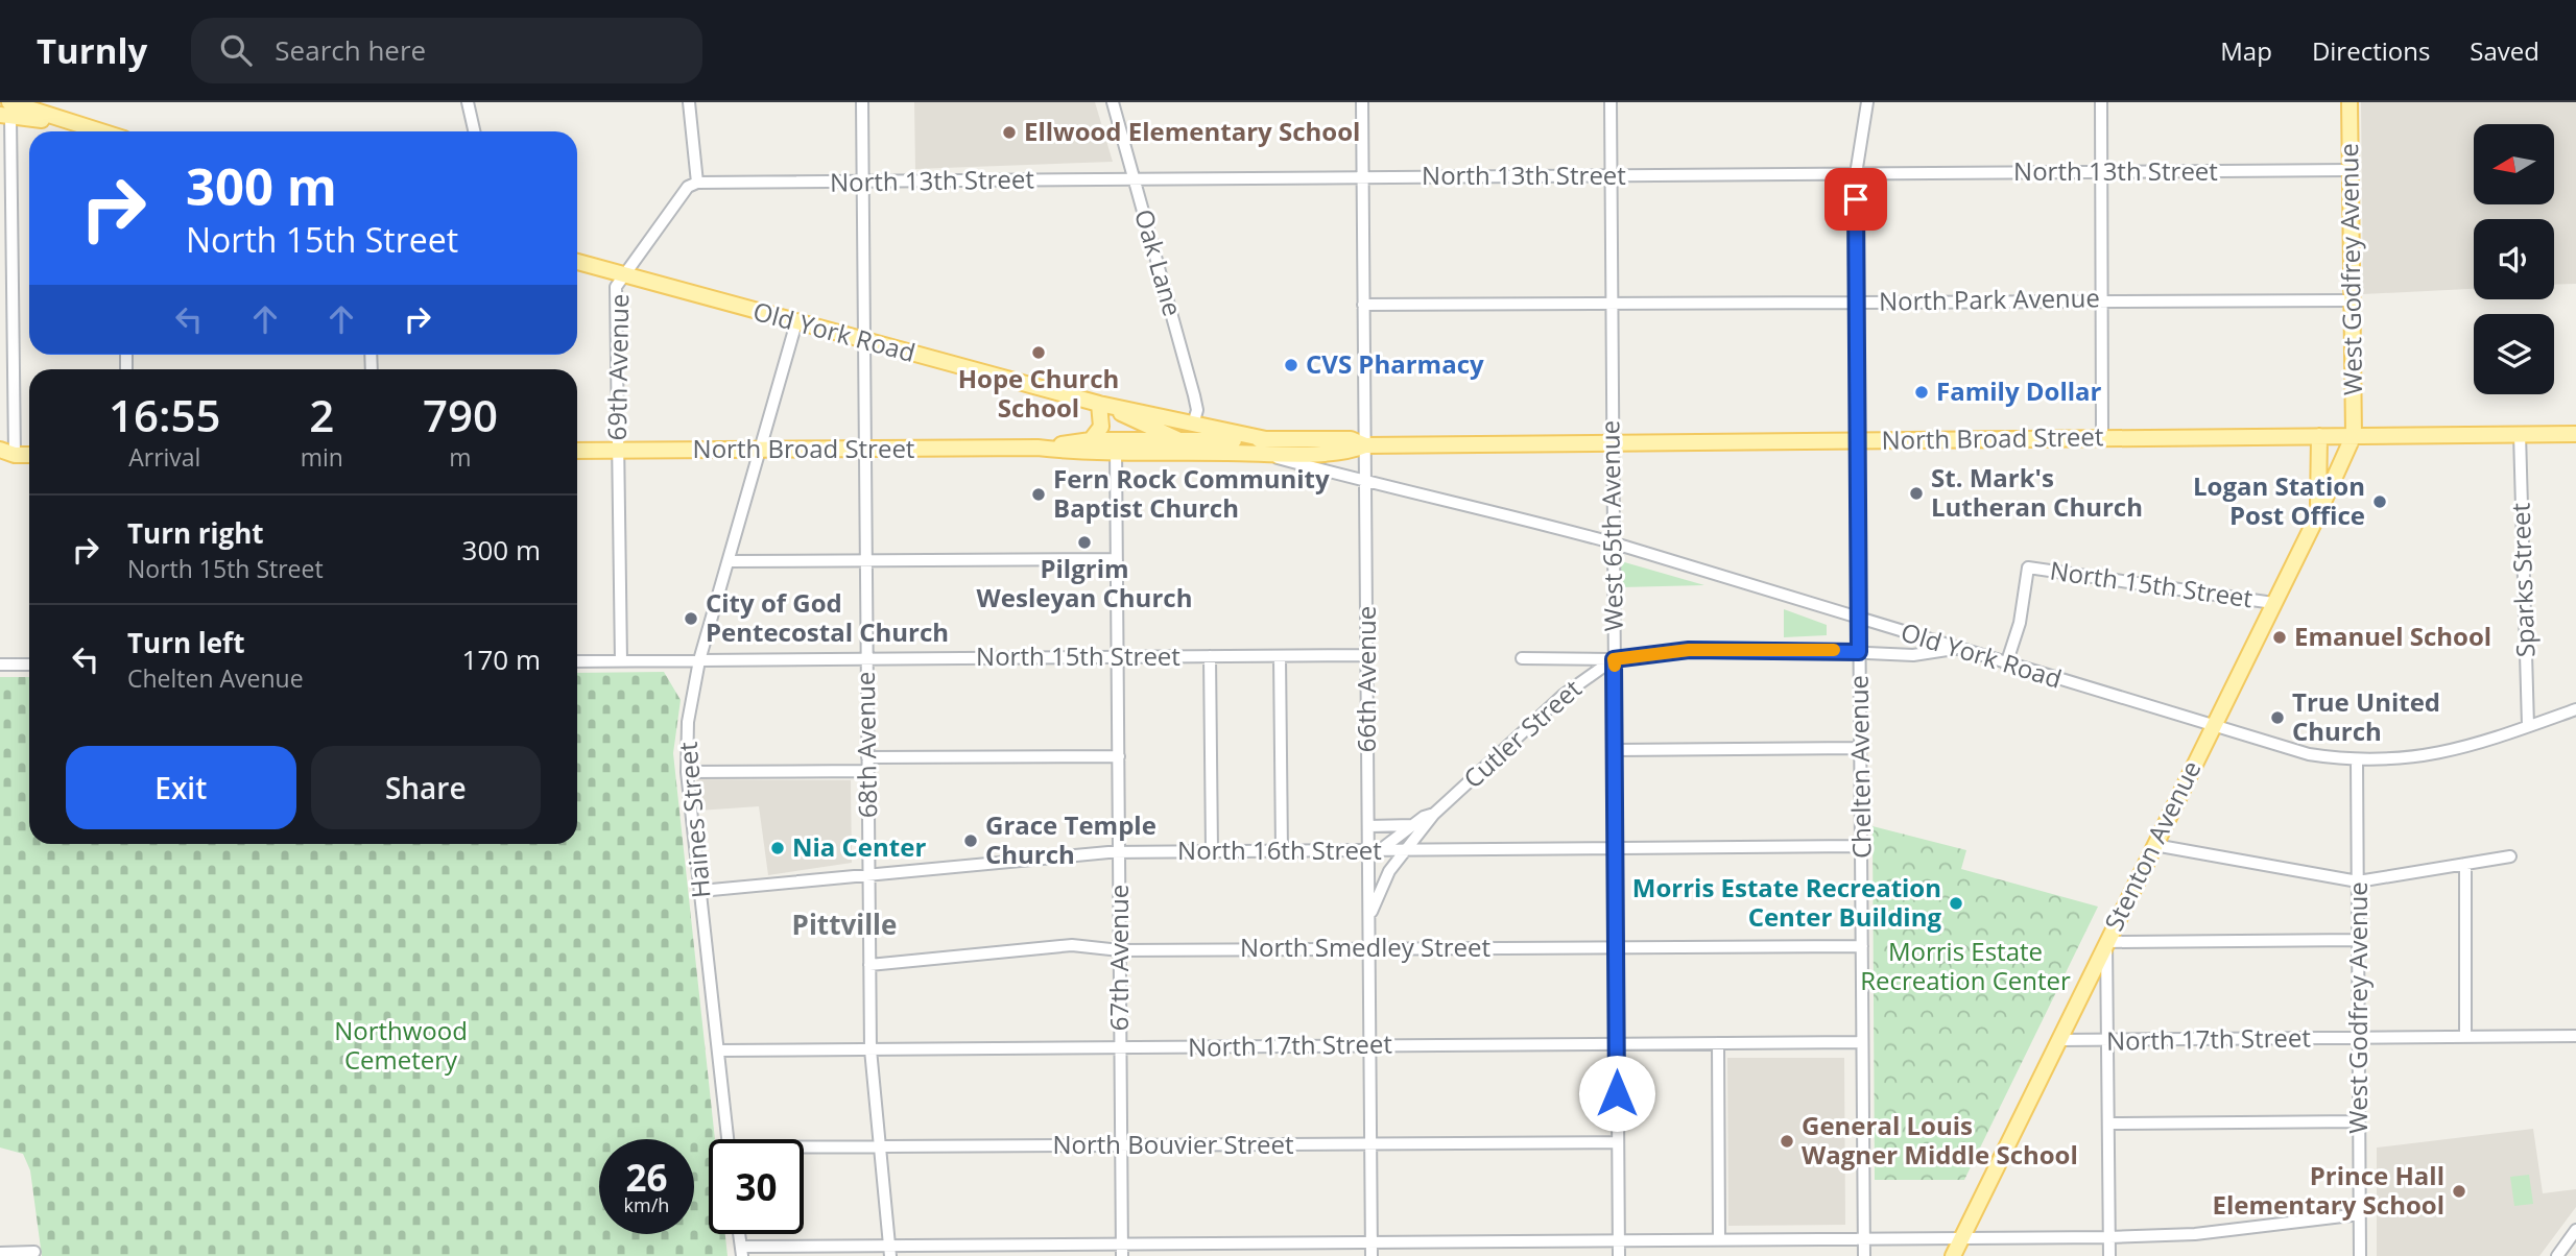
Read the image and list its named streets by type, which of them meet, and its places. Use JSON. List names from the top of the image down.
{
  "streets": {
    "main road": [
      "West Godfrey Avenue",
      "Old York Road",
      "North Broad Street",
      "Stenton Avenue"
    ],
    "street": [
      "North 13th Street",
      "Oak Lane",
      "North Park Avenue",
      "69th Avenue",
      "West 65th Avenue",
      "Sparks Street",
      "North 15th Street",
      "66th Avenue",
      "Cutler Street",
      "68th Avenue",
      "Chelten Avenue",
      "Haines Street",
      "North 16th Street",
      "North Smedley Street",
      "67th Avenue",
      "North 17th Street",
      "North Bouvier Street"
    ]
  },
  "crossings": [
    ["North 13th Street", "Oak Lane"],
    ["North 13th Street", "West Godfrey Avenue"],
    ["North 13th Street", "69th Avenue"],
    ["North 13th Street", "West 65th Avenue"],
    ["North 13th Street", "66th Avenue"],
    ["North 13th Street", "68th Avenue"],
    ["North 13th Street", "Chelten Avenue"],
    ["Oak Lane", "Old York Road"],
    ["West Godfrey Avenue", "North Park Avenue"],
    ["West Godfrey Avenue", "Old York Road"],
    ["West Godfrey Avenue", "North Broad Street"],
    ["West Godfrey Avenue", "Stenton Avenue"],
    ["West Godfrey Avenue", "North 17th Street"],
    ["North Park Avenue", "West 65th Avenue"],
    ["North Park Avenue", "66th Avenue"],
    ["North Park Avenue", "Chelten Avenue"],
    ["Old York Road", "69th Avenue"],
    ["Old York Road", "North Broad Street"],
    ["Old York Road", "West 65th Avenue"],
    ["Old York Road", "Sparks Street"],
    ["Old York Road", "North 15th Street"],
    ["Old York Road", "66th Avenue"],
    ["Old York Road", "68th Avenue"],
    ["Old York Road", "Chelten Avenue"],
    ["Old York Road", "Haines Street"],
    ["Old York Road", "Stenton Avenue"],
    ["69th Avenue", "North Broad Street"],
    ["69th Avenue", "North 15th Street"],
    ["North Broad Street", "West 65th Avenue"],
    ["North Broad Street", "Sparks Street"],
    ["North Broad Street", "66th Avenue"],
    ["North Broad Street", "68th Avenue"],
    ["North Broad Street", "Chelten Avenue"],
    ["North Broad Street", "Haines Street"],
    ["North Broad Street", "Stenton Avenue"],
    ["North Broad Street", "67th Avenue"],
    ["West 65th Avenue", "Cutler Street"],
    ["West 65th Avenue", "North 16th Street"],
    ["West 65th Avenue", "North Smedley Street"],
    ["West 65th Avenue", "North 17th Street"],
    ["West 65th Avenue", "North Bouvier Street"],
    ["North 15th Street", "66th Avenue"],
    ["North 15th Street", "68th Avenue"],
    ["North 15th Street", "Haines Street"],
    ["North 15th Street", "Stenton Avenue"],
    ["North 15th Street", "67th Avenue"],
    ["66th Avenue", "Cutler Street"],
    ["66th Avenue", "North 16th Street"],
    ["66th Avenue", "North Smedley Street"],
    ["66th Avenue", "North 17th Street"],
    ["66th Avenue", "North Bouvier Street"],
    ["Cutler Street", "North 16th Street"],
    ["68th Avenue", "North 16th Street"],
    ["68th Avenue", "North Smedley Street"],
    ["68th Avenue", "North 17th Street"],
    ["68th Avenue", "North Bouvier Street"],
    ["Chelten Avenue", "North 16th Street"],
    ["Chelten Avenue", "North Smedley Street"],
    ["Chelten Avenue", "North 17th Street"],
    ["Haines Street", "North 16th Street"],
    ["Haines Street", "North 17th Street"],
    ["Stenton Avenue", "North 17th Street"],
    ["North 16th Street", "67th Avenue"],
    ["North Smedley Street", "67th Avenue"],
    ["67th Avenue", "North 17th Street"],
    ["67th Avenue", "North Bouvier Street"]
  ],
  "districts": ["Pittville"],
  "parks": ["Morris Estate Recreation Center", "Northwood Cemetery"],
  "places": [
    "Ellwood Elementary School",
    "Hope Church School",
    "CVS Pharmacy",
    "Family Dollar",
    "St. Mark's Lutheran Church",
    "Fern Rock Community Baptist Church",
    "Logan Station Post Office",
    "Pilgrim Wesleyan Church",
    "City of God Pentecostal Church",
    "Emanuel School",
    "True United Church",
    "Grace Temple Church",
    "Nia Center",
    "Morris Estate Recreation Center Building",
    "General Louis Wagner Middle School",
    "Prince Hall Elementary School"
  ],
  "north": "left",
  "page": {
    "header": "Turnly",
    "search": "Search here",
    "nav": ["Map", "Directions", "Saved"],
    "turn": ["300 m", "North 15th Street"],
    "eta": [
      "16:55",
      "Arrival",
      "2",
      "min",
      "790",
      "m"
    ],
    "list": [
      {
        "name": "Turn right",
        "note": "North 15th Street",
        "value": "300 m"
      },
      {
        "name": "Turn left",
        "note": "Chelten Avenue",
        "value": "170 m"
      }
    ],
    "buttons": ["Exit", "Share"],
    "speed": "26 km/h",
    "limit": "30"
  }
}
